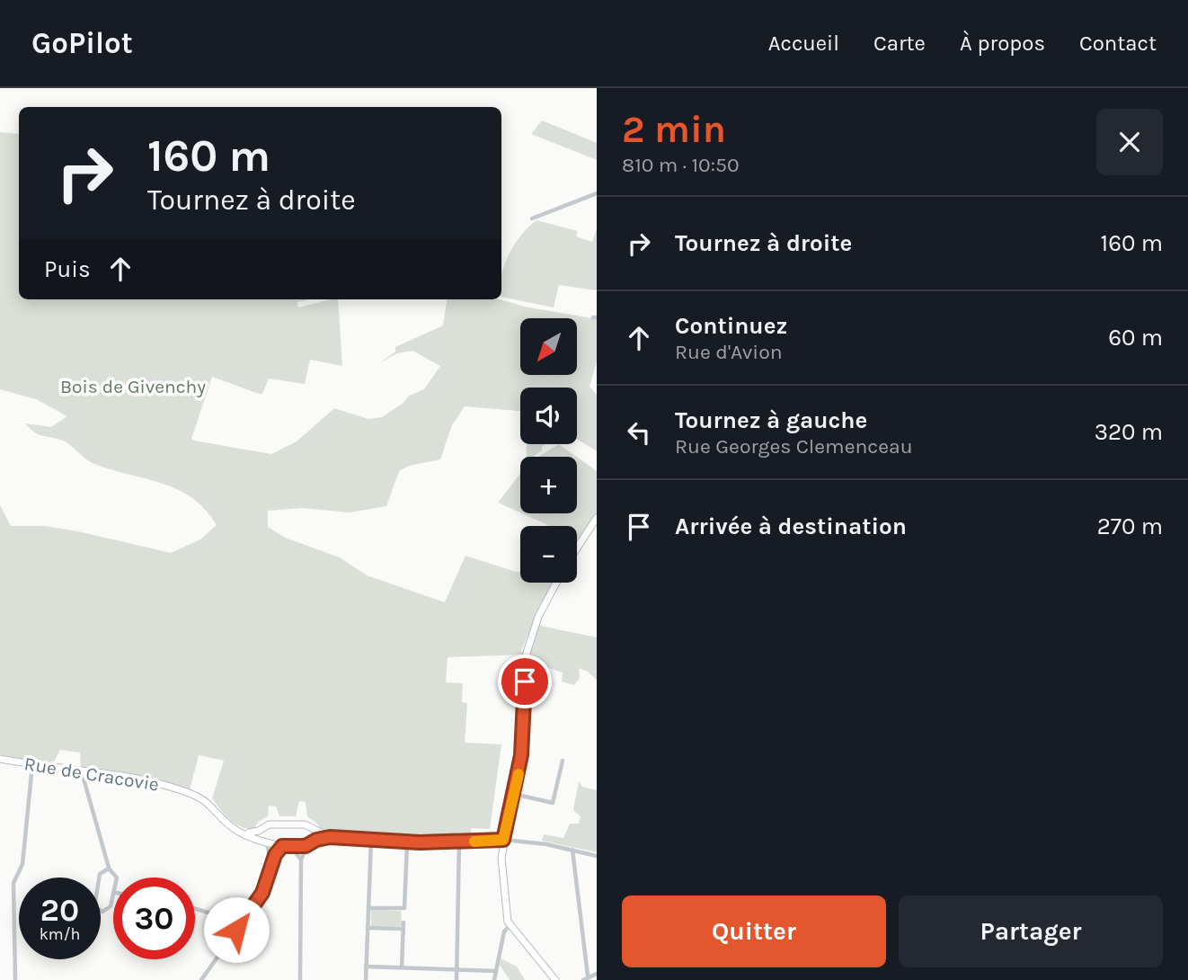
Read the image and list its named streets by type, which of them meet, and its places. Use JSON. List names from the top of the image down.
{
  "streets": {
    "street": ["Rue de Cracovie"]
  },
  "parks": ["Bois de Givenchy"],
  "north": "bottom left",
  "page": {
    "header": "GoPilot",
    "nav": [
      "Accueil",
      "Carte",
      "À propos",
      "Contact"
    ],
    "heading": ["2 min", "810 m · 10:50"],
    "turn": ["160 m", "Tournez à droite"],
    "list": [
      {
        "name": "Tournez à droite",
        "value": "160 m"
      },
      {
        "name": "Continuez",
        "note": "Rue d'Avion",
        "value": "60 m"
      },
      {
        "name": "Tournez à gauche",
        "note": "Rue Georges Clemenceau",
        "value": "320 m"
      },
      {
        "name": "Arrivée à destination",
        "value": "270 m"
      }
    ],
    "then": "Puis",
    "map_buttons": ["+", "−"],
    "speed": "20 km/h",
    "limit": "30",
    "buttons": ["Quitter", "Partager"]
  }
}
